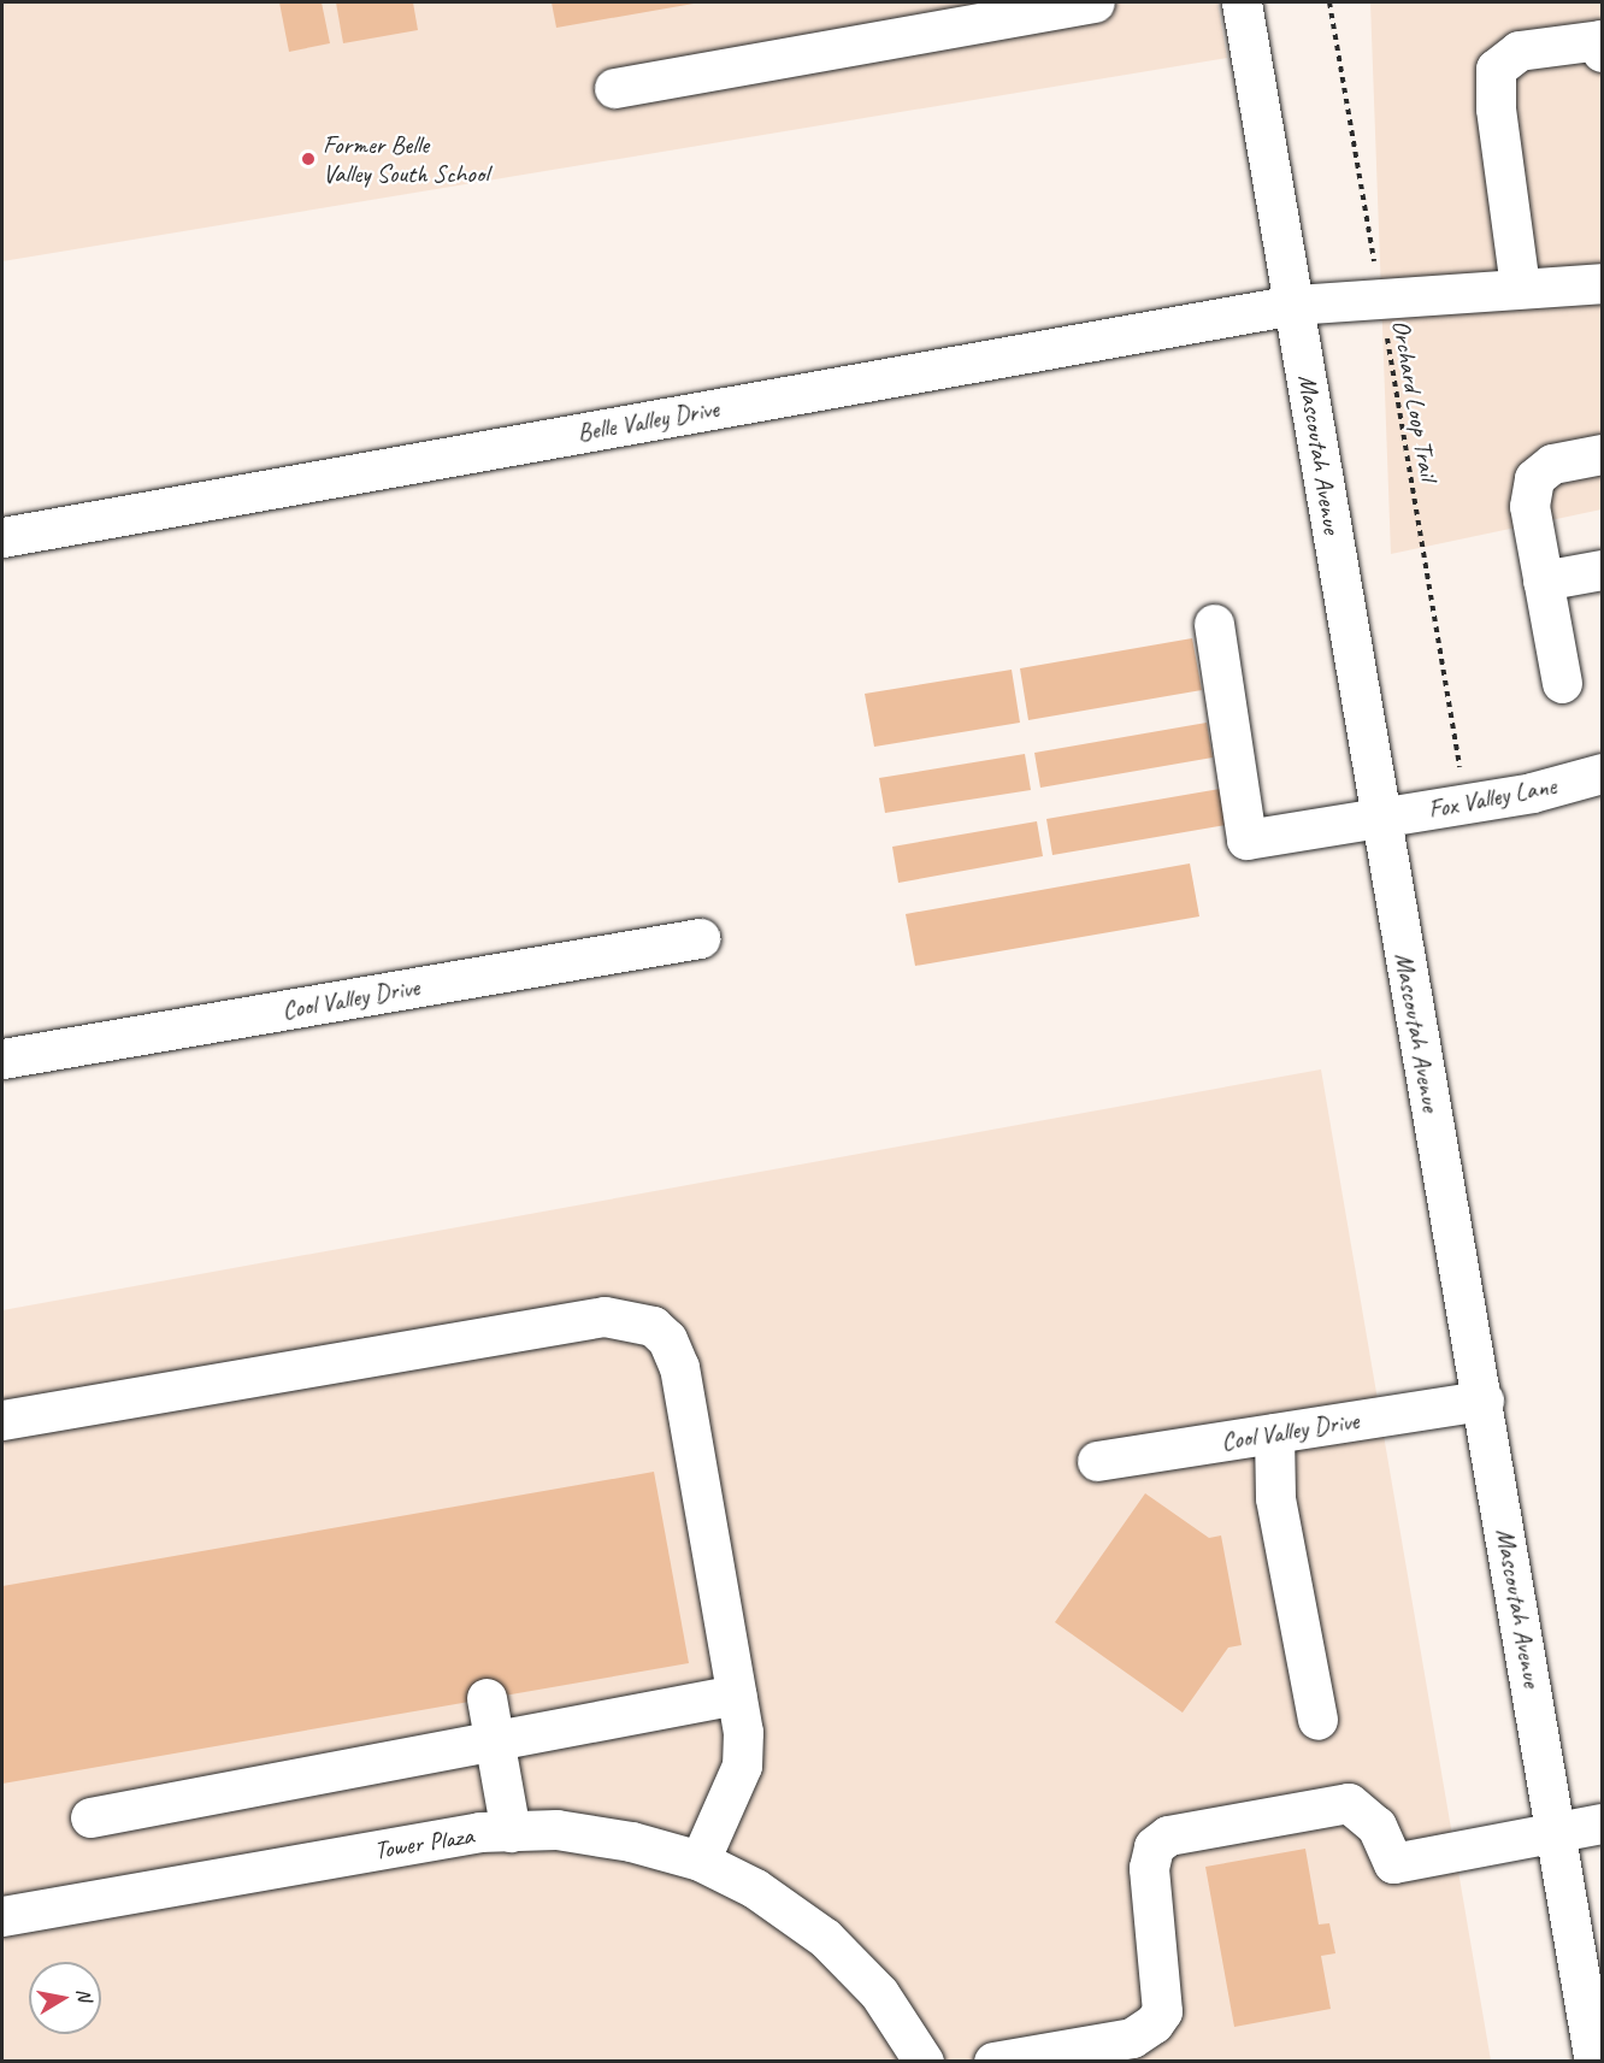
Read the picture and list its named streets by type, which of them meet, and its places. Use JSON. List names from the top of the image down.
{
  "streets": {
    "street": [
      "Belle Valley Drive",
      "Mascoutah Avenue",
      "Fox Valley Lane",
      "Cool Valley Drive",
      "Tower Plaza"
    ],
    "path": ["Orchard Loop Trail"]
  },
  "crossings": [
    ["Orchard Loop Trail", "Belle Valley Drive"],
    ["Orchard Loop Trail", "Fox Valley Lane"],
    ["Belle Valley Drive", "Mascoutah Avenue"],
    ["Mascoutah Avenue", "Fox Valley Lane"],
    ["Mascoutah Avenue", "Cool Valley Drive"]
  ],
  "places": ["Former Belle Valley South School"],
  "north": "right"
}
